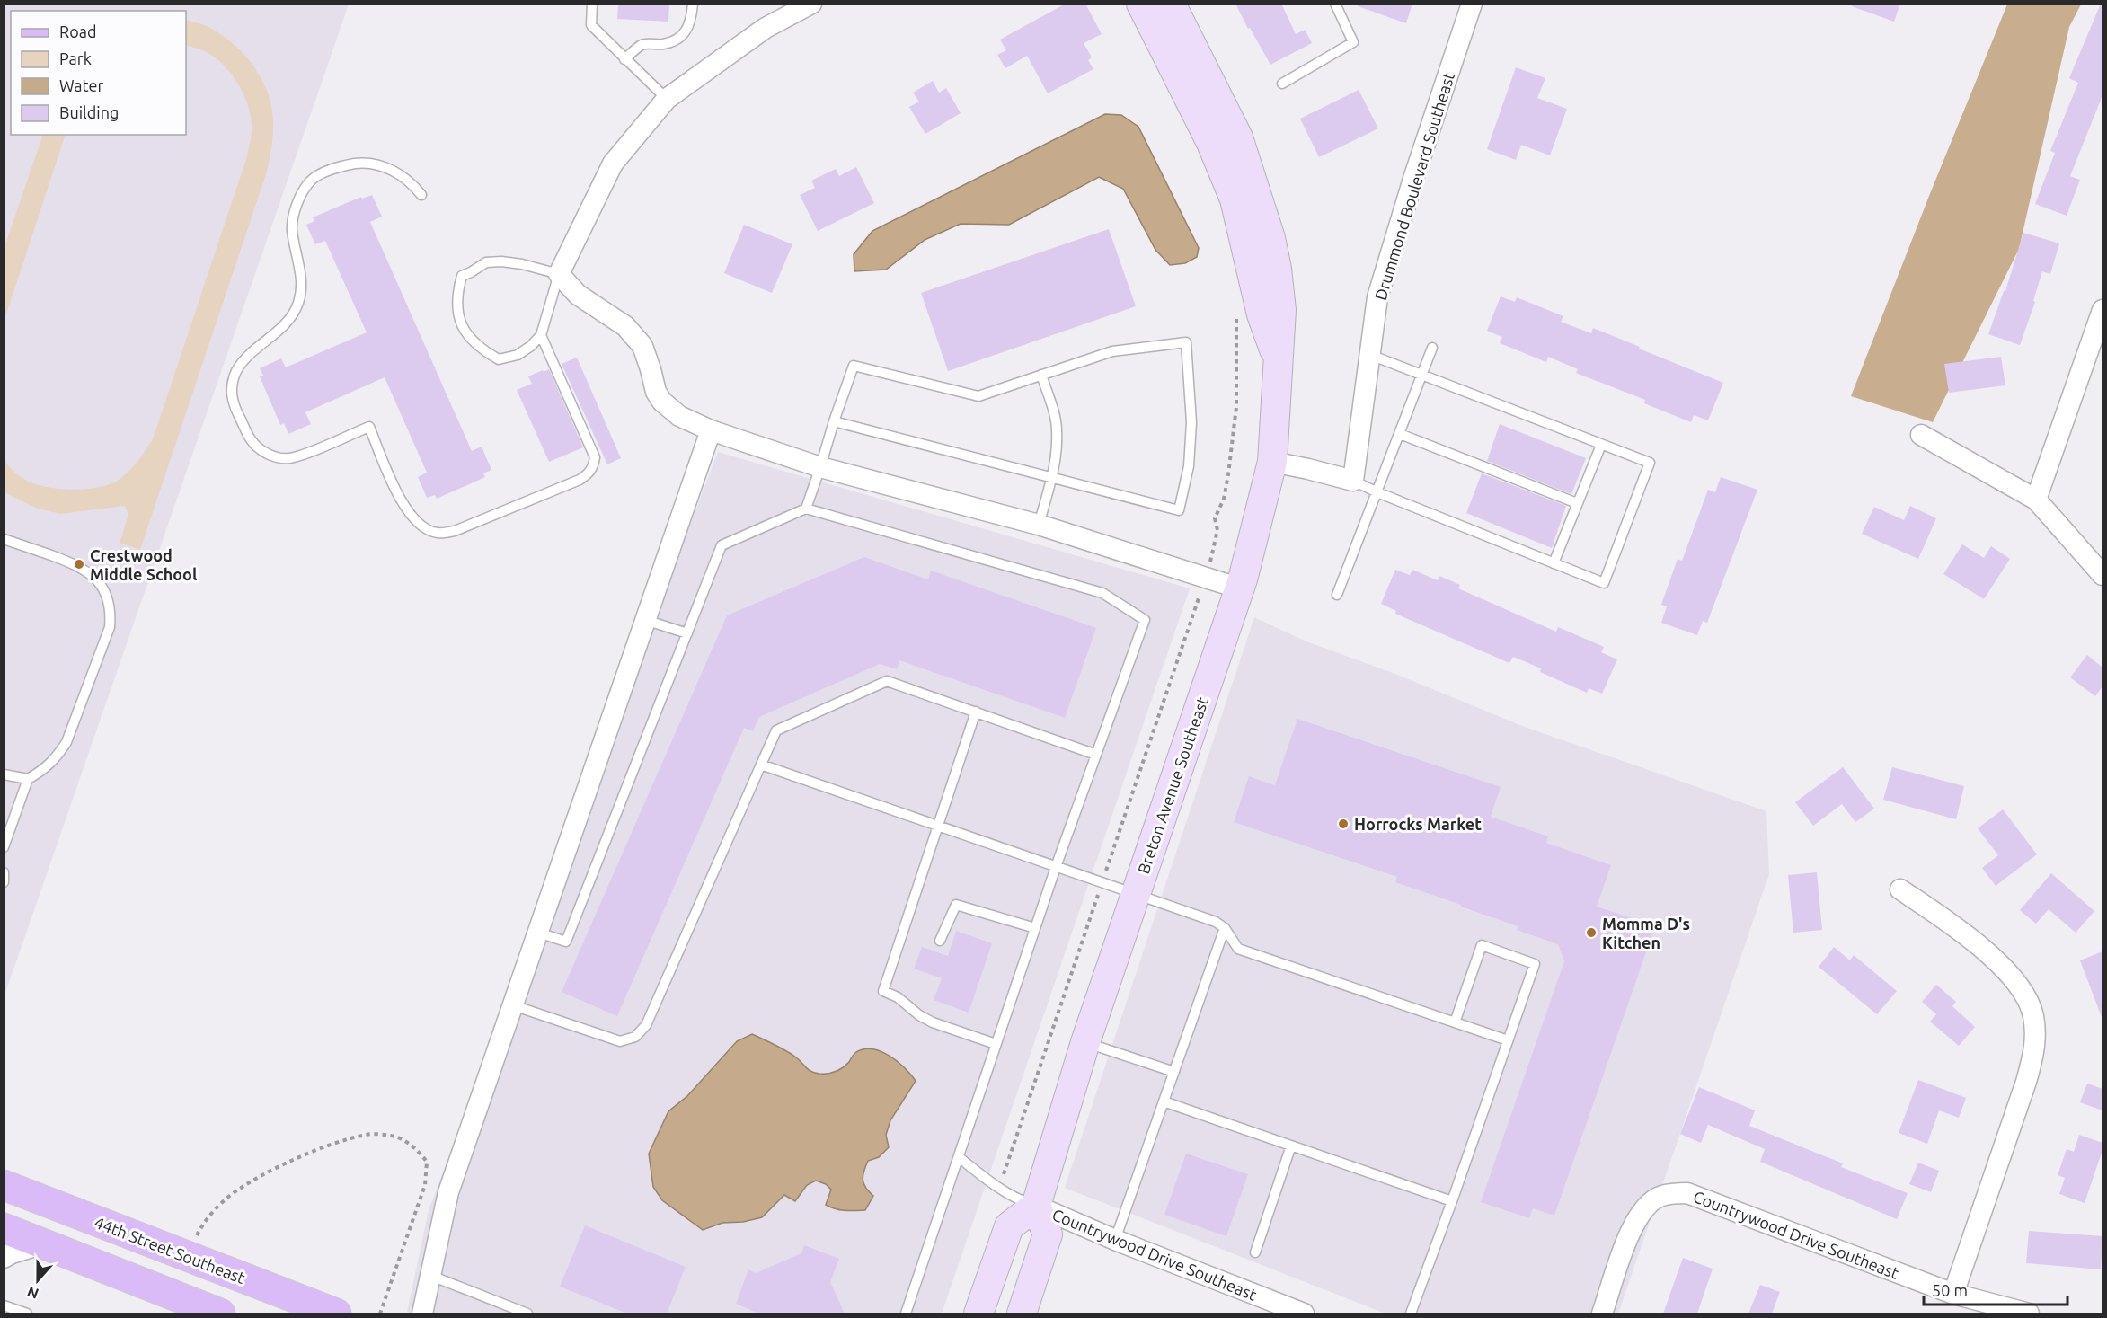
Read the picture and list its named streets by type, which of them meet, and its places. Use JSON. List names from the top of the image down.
{
  "streets": {
    "main road": ["Breton Avenue Southeast", "44th Street Southeast"],
    "street": ["Drummond Boulevard Southeast", "Countrywood Drive Southeast"]
  },
  "crossings": [
    ["Breton Avenue Southeast", "Countrywood Drive Southeast"]
  ],
  "places": ["Crestwood Middle School", "Horrocks Market", "Momma D's Kitchen"],
  "legend": [
    "Road",
    "Park",
    "Water",
    "Building"
  ],
  "scale_bar": "50 m",
  "north": "bottom"
}
